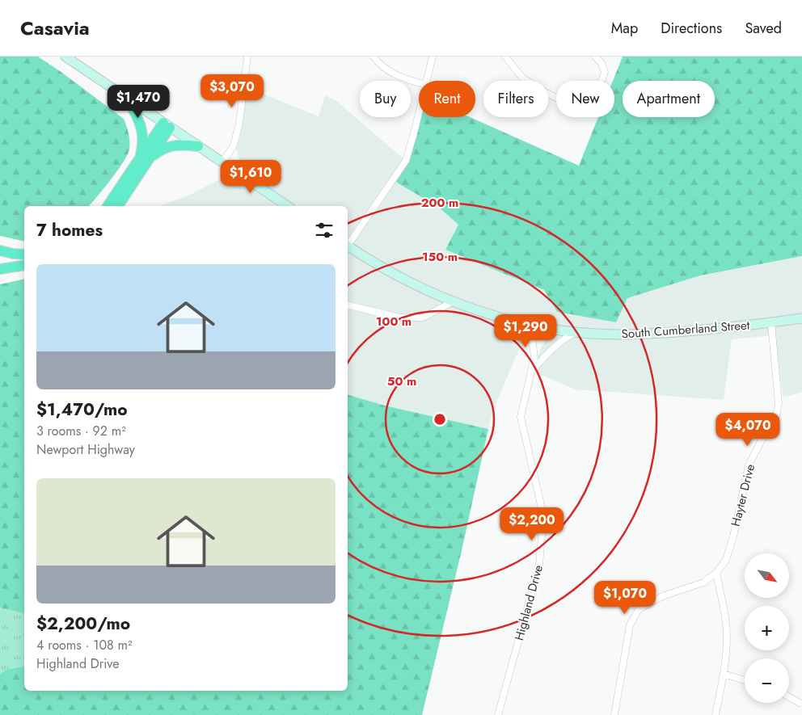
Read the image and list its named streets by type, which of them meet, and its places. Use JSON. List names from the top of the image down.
{
  "streets": {
    "main road": ["South Cumberland Street"],
    "street": ["Hayter Drive", "Highland Drive"]
  },
  "crossings": [
    ["South Cumberland Street", "Hayter Drive"],
    ["South Cumberland Street", "Highland Drive"]
  ],
  "north": "bottom right",
  "page": {
    "header": "Casavia",
    "nav": ["Map", "Directions", "Saved"],
    "price": [
      "$3,070",
      "$1,470",
      "$1,610",
      "$1,290",
      "$4,070",
      "$2,200",
      "$1,070"
    ],
    "chip": [
      "Buy",
      "Rent",
      "Filters",
      "New",
      "Apartment"
    ],
    "heading": "7 homes",
    "list": [
      {
        "name": "$1,470/mo",
        "note": "3 rooms · 92 m² · Newport Highway"
      },
      {
        "name": "$2,200/mo",
        "note": "4 rooms · 108 m² · Highland Drive"
      }
    ],
    "map_buttons": ["+", "−"]
  },
  "rings": [
    "200 m",
    "150 m",
    "100 m",
    "50 m"
  ]
}
